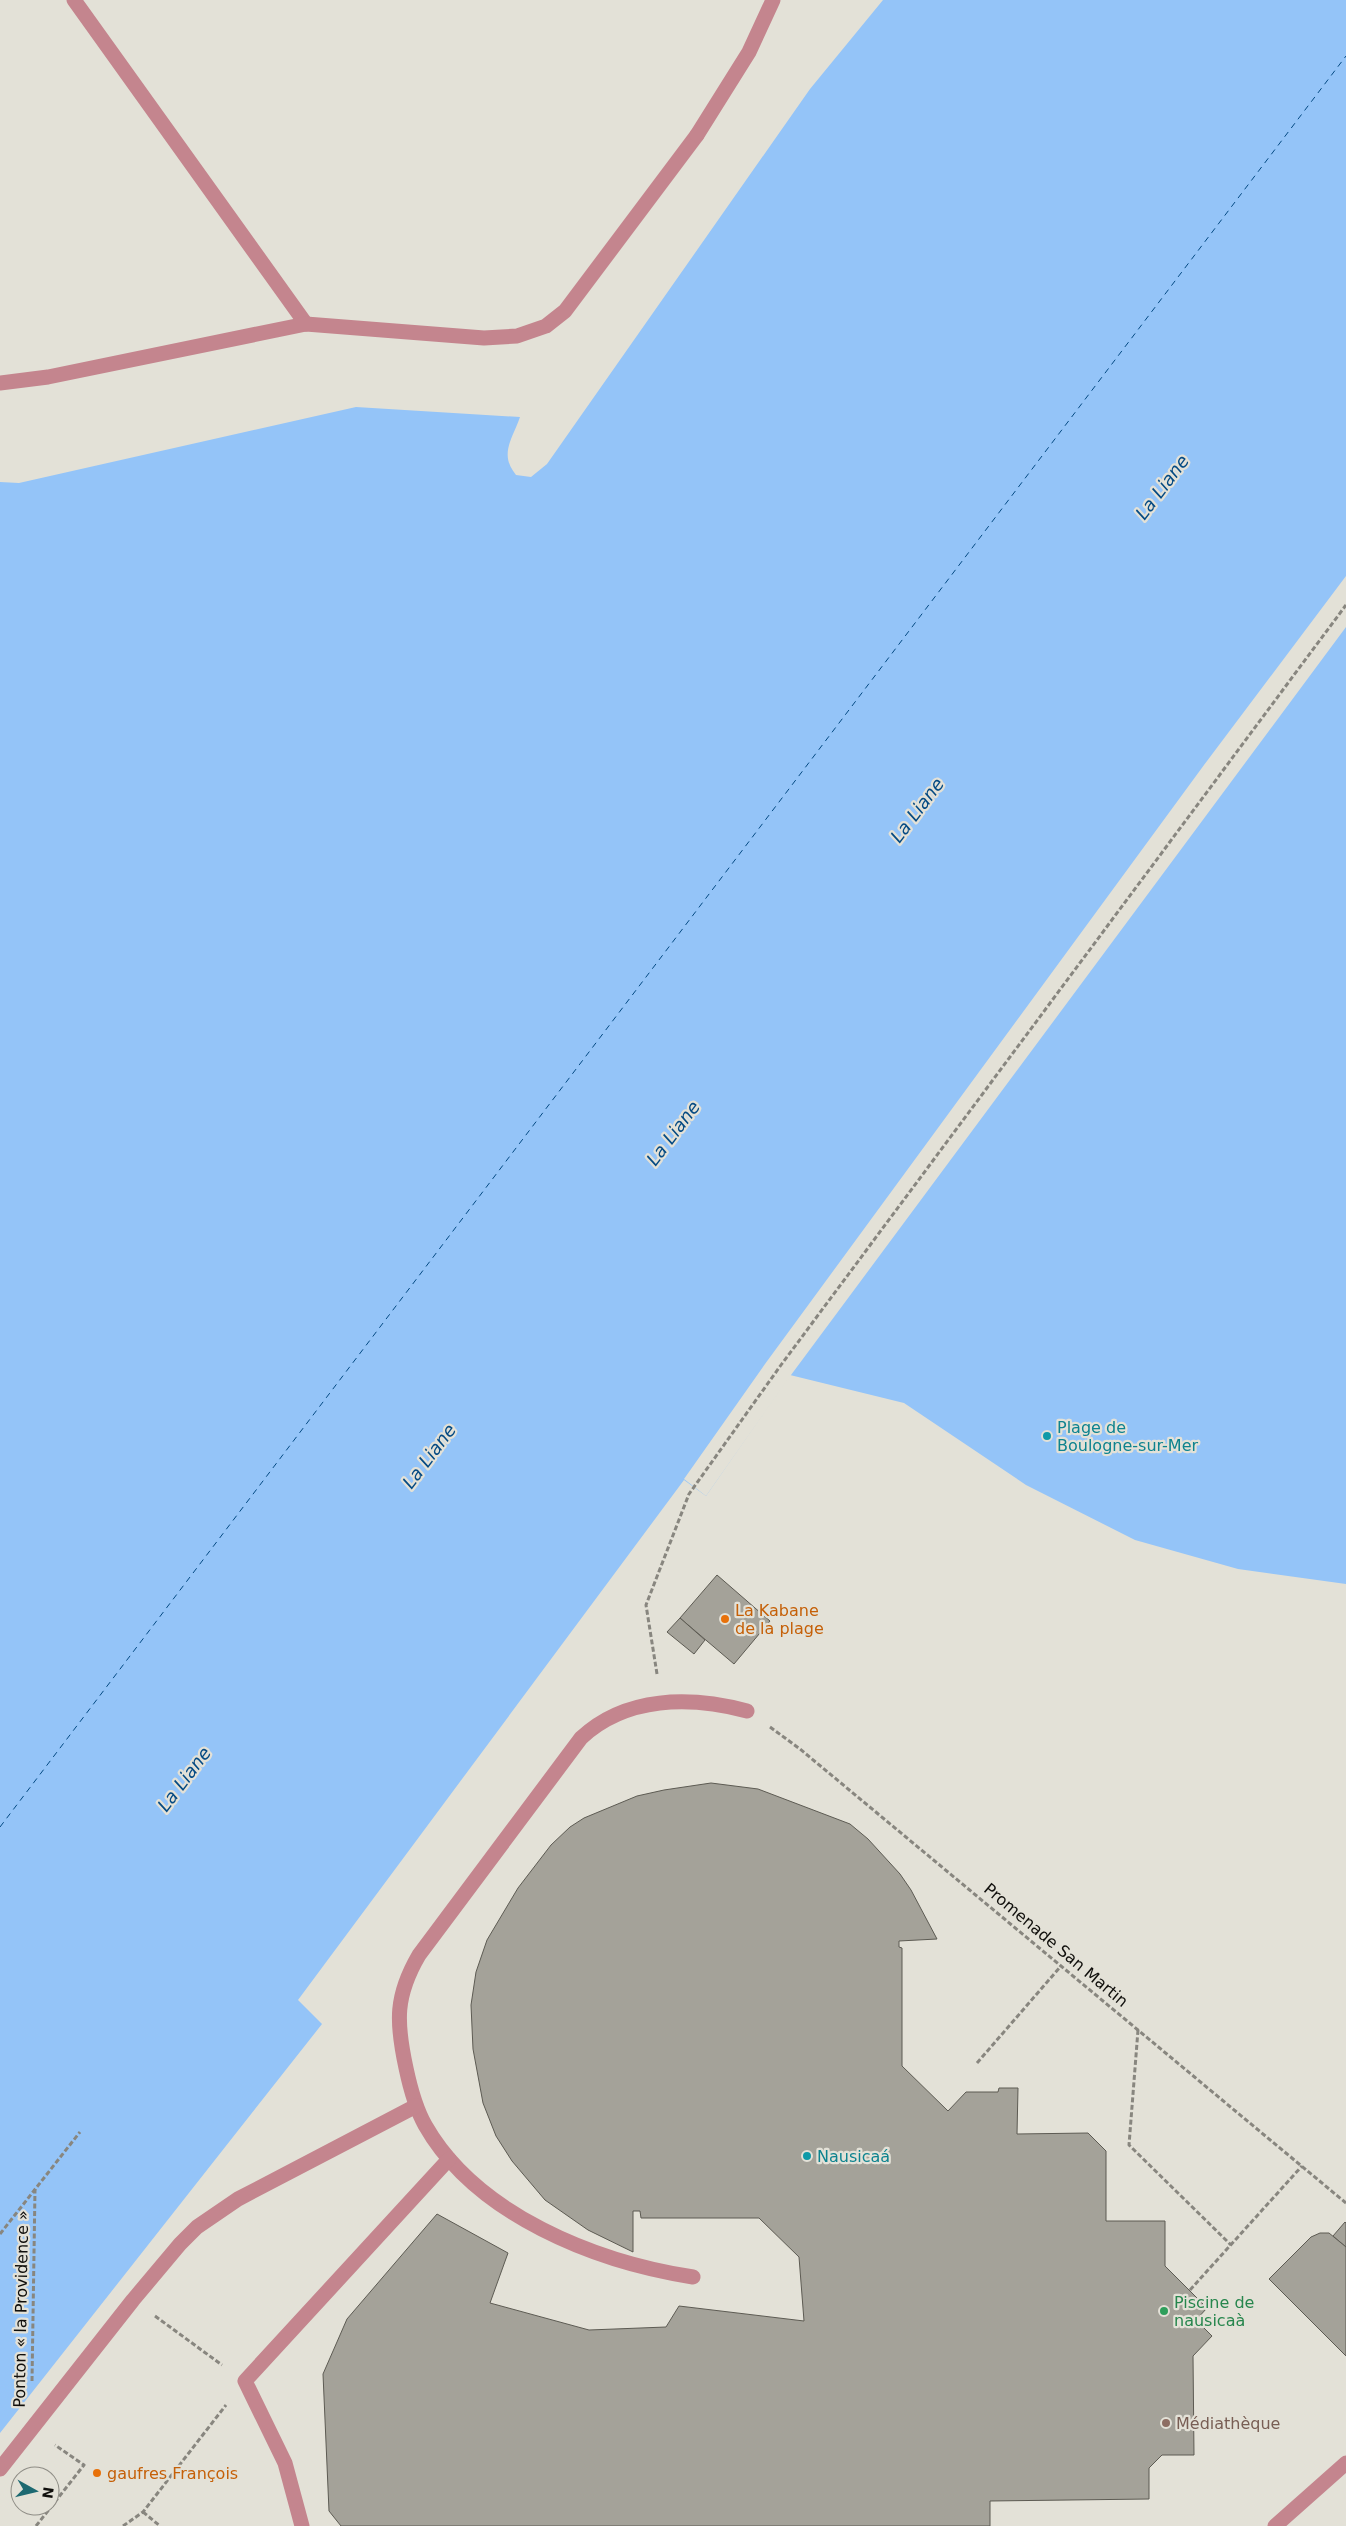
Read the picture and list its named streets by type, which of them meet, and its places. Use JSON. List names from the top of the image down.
{
  "streets": {
    "path": ["Promenade San Martin", "Ponton « la Providence »"]
  },
  "water": ["La Liane"],
  "places": [
    "Plage de Boulogne-sur-Mer",
    "La Kabane de la plage",
    "Nausicaá",
    "Piscine de nausicaà",
    "Médiathèque",
    "gaufres François"
  ],
  "north": "right"
}
